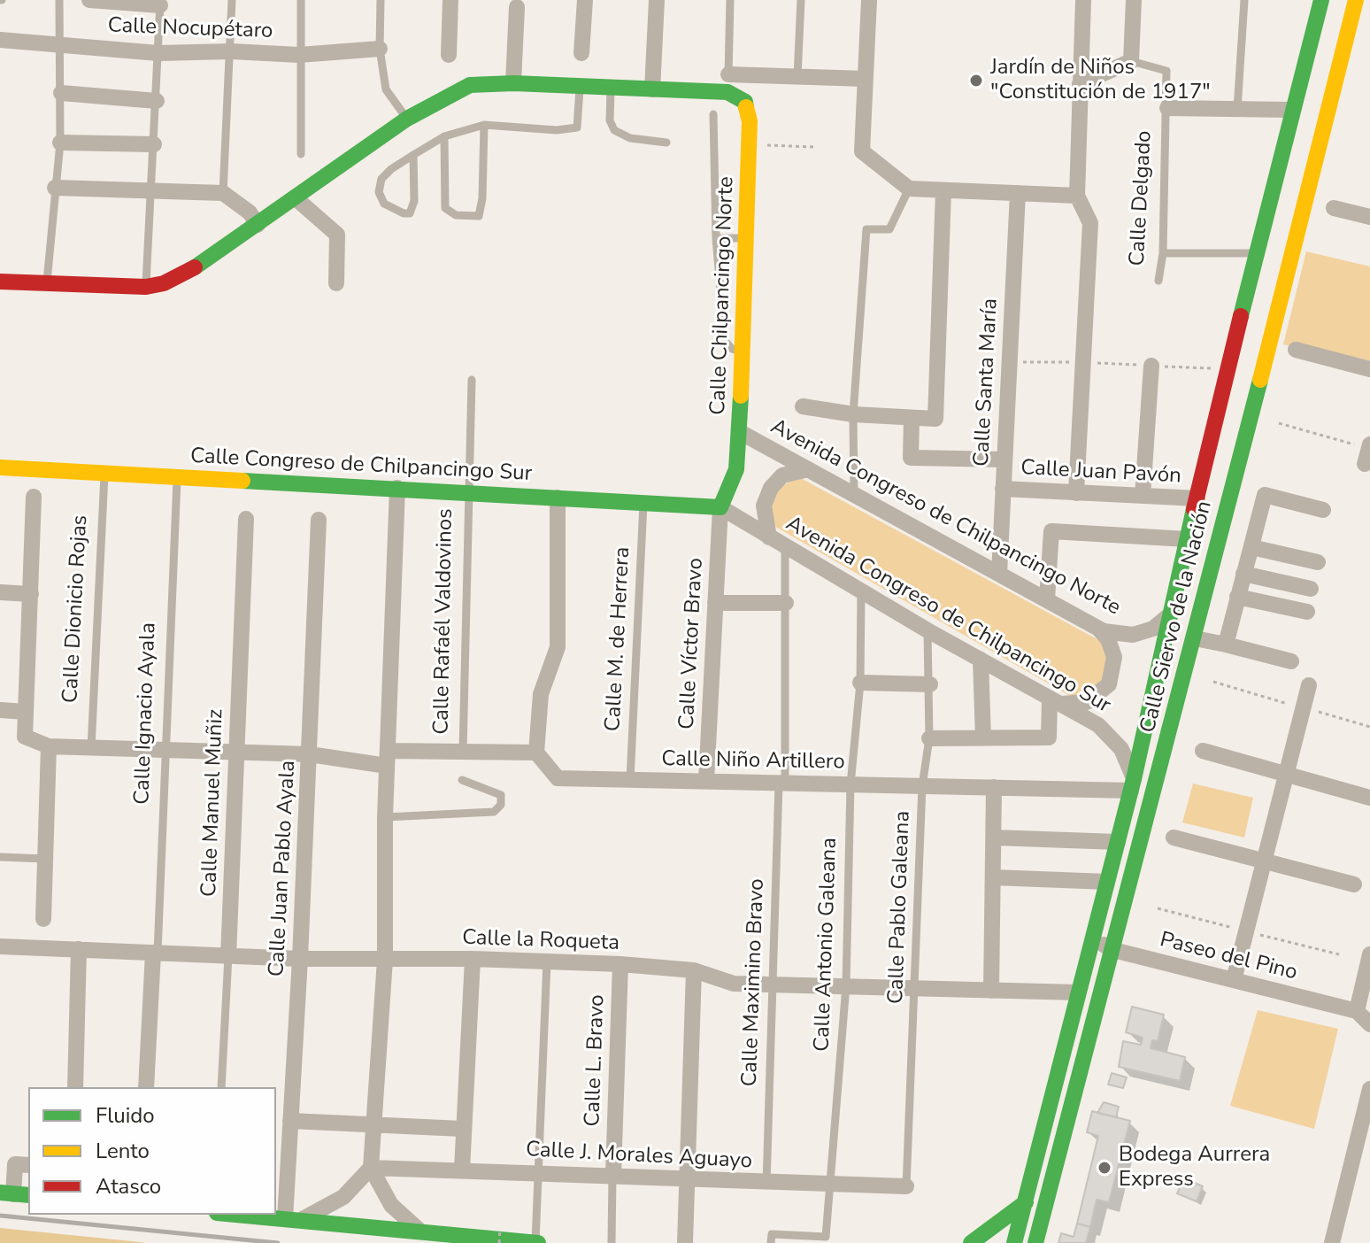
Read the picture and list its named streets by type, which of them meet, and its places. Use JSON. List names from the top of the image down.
{
  "streets": {
    "main road": ["Calle Chilpancingo Norte", "Calle Congreso de Chilpancingo Sur", "Calle Siervo de la Nación"],
    "street": [
      "Calle Nocupétaro",
      "Calle Santa María",
      "Calle Juan Pavón",
      "Avenida Congreso de Chilpancingo Norte",
      "Avenida Congreso de Chilpancingo Sur",
      "Calle Víctor Bravo",
      "Calle Ignacio Ayala",
      "Calle Niño Artillero",
      "Calle Manuel Muñiz",
      "Calle Juan Pablo Ayala",
      "Calle la Roqueta",
      "Paseo del Pino",
      "Calle L. Bravo",
      "Calle J. Morales Aguayo"
    ],
    "lane": [
      "Calle Delgado",
      "Calle Dionicio Rojas",
      "Calle Rafaél Valdovinos",
      "Calle M. de Herrera",
      "Calle Pablo Galeana",
      "Calle Antonio Galeana",
      "Calle Maximino Bravo"
    ]
  },
  "crossings": [
    ["Calle Chilpancingo Norte", "Calle Congreso de Chilpancingo Sur"],
    ["Calle Chilpancingo Norte", "Avenida Congreso de Chilpancingo Norte"],
    ["Calle Chilpancingo Norte", "Avenida Congreso de Chilpancingo Sur"],
    ["Calle Chilpancingo Norte", "Calle Víctor Bravo"],
    ["Calle Santa María", "Calle Juan Pavón"],
    ["Calle Santa María", "Avenida Congreso de Chilpancingo Norte"],
    ["Calle Congreso de Chilpancingo Sur", "Calle Dionicio Rojas"],
    ["Calle Congreso de Chilpancingo Sur", "Avenida Congreso de Chilpancingo Sur"],
    ["Calle Congreso de Chilpancingo Sur", "Calle Rafaél Valdovinos"],
    ["Calle Congreso de Chilpancingo Sur", "Calle M. de Herrera"],
    ["Calle Congreso de Chilpancingo Sur", "Calle Víctor Bravo"],
    ["Calle Congreso de Chilpancingo Sur", "Calle Ignacio Ayala"],
    ["Calle Juan Pavón", "Calle Siervo de la Nación"],
    ["Avenida Congreso de Chilpancingo Norte", "Calle Siervo de la Nación"],
    ["Avenida Congreso de Chilpancingo Sur", "Calle Siervo de la Nación"],
    ["Avenida Congreso de Chilpancingo Sur", "Calle Víctor Bravo"],
    ["Avenida Congreso de Chilpancingo Sur", "Calle Niño Artillero"],
    ["Avenida Congreso de Chilpancingo Sur", "Calle Pablo Galeana"],
    ["Avenida Congreso de Chilpancingo Sur", "Calle Antonio Galeana"],
    ["Avenida Congreso de Chilpancingo Sur", "Calle Maximino Bravo"],
    ["Calle Siervo de la Nación", "Calle Niño Artillero"],
    ["Calle Siervo de la Nación", "Calle la Roqueta"],
    ["Calle Siervo de la Nación", "Paseo del Pino"],
    ["Calle M. de Herrera", "Calle Niño Artillero"],
    ["Calle Víctor Bravo", "Calle Niño Artillero"],
    ["Calle Ignacio Ayala", "Calle la Roqueta"],
    ["Calle Niño Artillero", "Calle Pablo Galeana"],
    ["Calle Niño Artillero", "Calle Antonio Galeana"],
    ["Calle Niño Artillero", "Calle Maximino Bravo"],
    ["Calle Manuel Muñiz", "Calle la Roqueta"],
    ["Calle Juan Pablo Ayala", "Calle la Roqueta"],
    ["Calle Pablo Galeana", "Calle la Roqueta"],
    ["Calle Pablo Galeana", "Calle J. Morales Aguayo"],
    ["Calle la Roqueta", "Calle Antonio Galeana"],
    ["Calle la Roqueta", "Calle Maximino Bravo"],
    ["Calle la Roqueta", "Calle L. Bravo"],
    ["Calle Antonio Galeana", "Calle J. Morales Aguayo"],
    ["Calle Maximino Bravo", "Calle J. Morales Aguayo"],
    ["Calle L. Bravo", "Calle J. Morales Aguayo"]
  ],
  "places": ["Jardín de Niños \"Constitución de 1917\"", "Bodega Aurrera Express"],
  "legend": ["Fluido", "Lento", "Atasco"]
}
